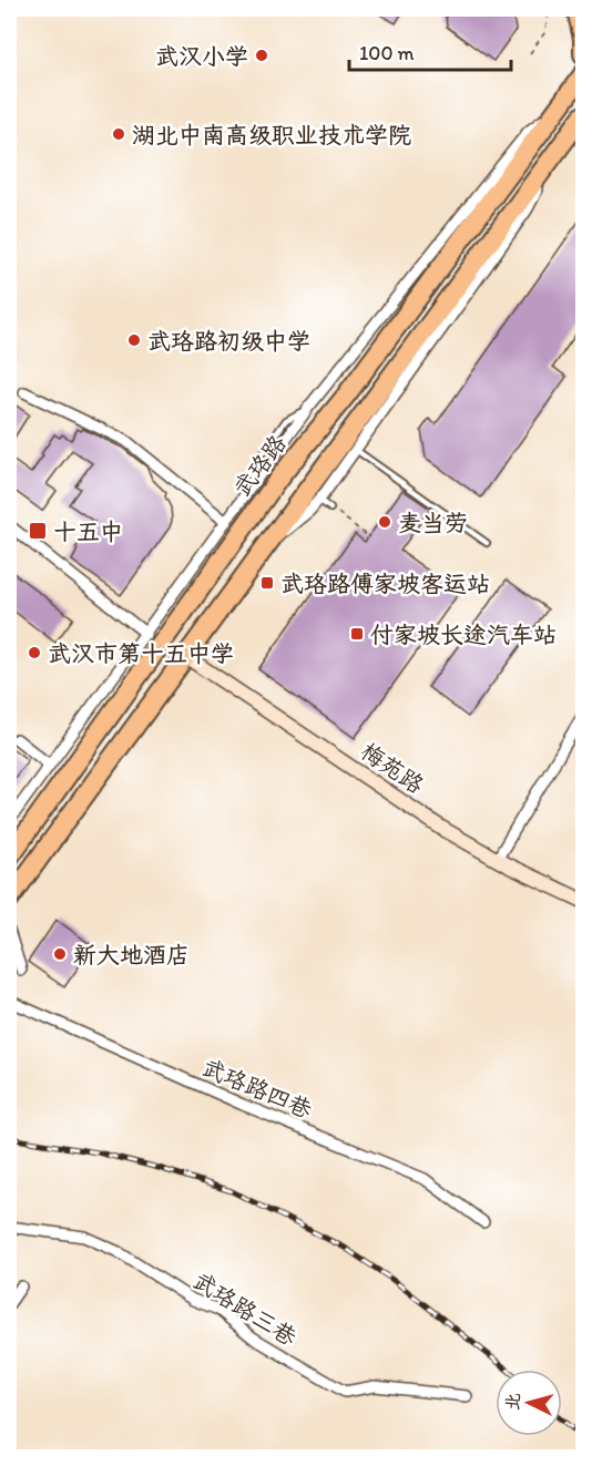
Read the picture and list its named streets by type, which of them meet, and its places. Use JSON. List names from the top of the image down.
{
  "streets": {
    "highway": ["武珞路"],
    "street": ["梅苑路", "武珞路四巷", "武珞路三巷"]
  },
  "places": {
    "other": [
      "武汉小学",
      "湖北中南高级职业技术学院",
      "武珞路初级中学",
      "麦当劳",
      "武汉市第十五中学",
      "新大地酒店"
    ],
    "transit": ["十五中", "武珞路傅家坡客运站", "付家坡长途汽车站"]
  },
  "scale_bar": "100 m",
  "north": "left"
}
